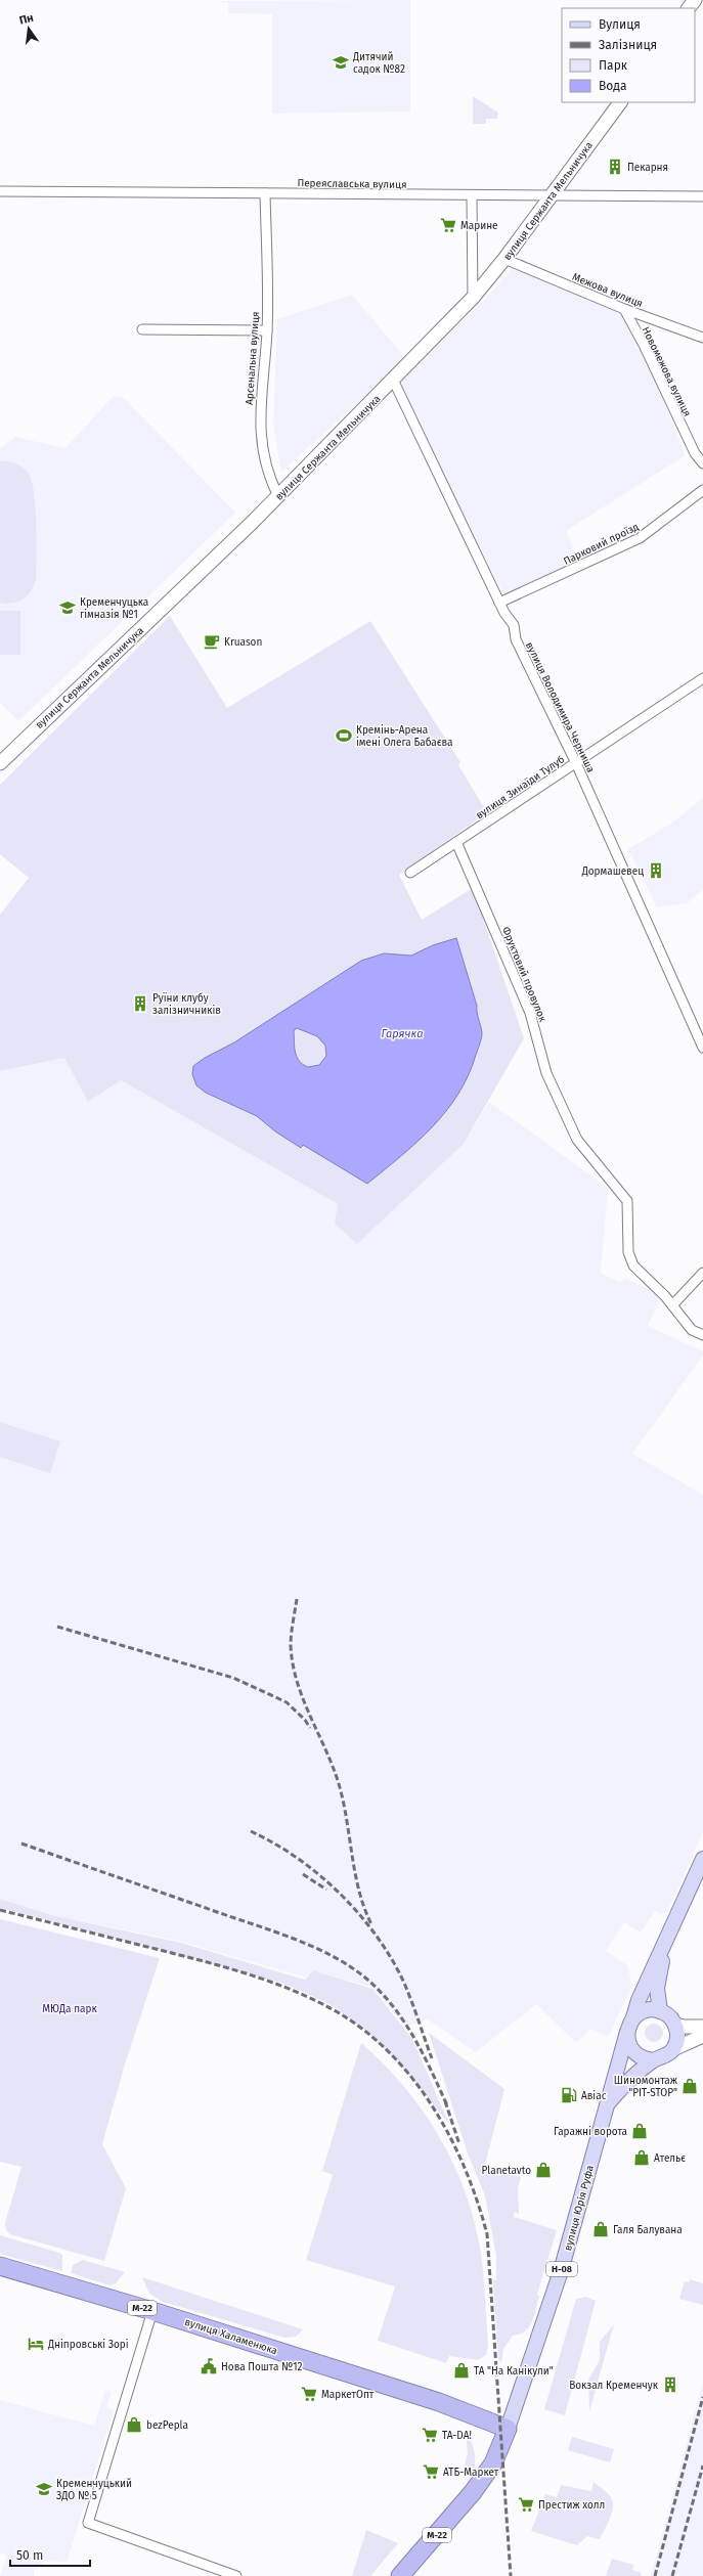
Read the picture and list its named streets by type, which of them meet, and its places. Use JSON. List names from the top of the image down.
{
  "streets": {
    "highway": ["М-22", "вулиця Халаменюка"],
    "main road": ["вулиця Юрія Руфа", "Н-08"],
    "street": [
      "Переяславська вулиця",
      "вулиця Сержанта Мельничука",
      "Межова вулиця",
      "Арсенальна вулиця",
      "Новомежова вулиця",
      "Парковий проїзд",
      "вулиця Володимира Черниша",
      "вулиця Зинаїди Тулуб",
      "Фруктовий провулок"
    ]
  },
  "crossings": [
    ["Переяславська вулиця", "вулиця Сержанта Мельничука"],
    ["Переяславська вулиця", "Арсенальна вулиця"],
    ["вулиця Сержанта Мельничука", "Межова вулиця"],
    ["вулиця Сержанта Мельничука", "Арсенальна вулиця"],
    ["вулиця Сержанта Мельничука", "вулиця Володимира Черниша"],
    ["Межова вулиця", "Новомежова вулиця"],
    ["Парковий проїзд", "вулиця Володимира Черниша"],
    ["вулиця Володимира Черниша", "вулиця Зинаїди Тулуб"],
    ["вулиця Зинаїди Тулуб", "Фруктовий провулок"],
    ["вулиця Юрія Руфа", "Н-08"],
    ["вулиця Юрія Руфа", "М-22"],
    ["вулиця Юрія Руфа", "вулиця Халаменюка"],
    ["М-22", "вулиця Халаменюка"]
  ],
  "water": ["Гарячка"],
  "parks": ["МЮДа парк"],
  "places": {
    "school or university": ["Дитячий садок №82", "Кременчуцька гімназія №1", "Кременчуцький ЗДО № 5"],
    "building": [
      "Пекарня",
      "Дормашевец",
      "Руїни клубу залізничників",
      "Вокзал Кременчук"
    ],
    "supermarket": [
      "Марине",
      "МаркетОпт",
      "TA-DA!",
      "АТБ-Маркет",
      "Престиж холл"
    ],
    "cafe": ["Kruason"],
    "sports": ["Кремінь-Арена імені Олега Бабаєва"],
    "shop": [
      "Шиномонтаж \"PIT-STOP\"",
      "Гаражні ворота",
      "Ательє",
      "Planetavto",
      "Галя Балувана",
      "ТА \"На Канікули\"",
      "bezPepla"
    ],
    "fuel station": ["Авіас"],
    "hotel": ["Дніпровські Зорі"],
    "public building": ["Нова Пошта №12"]
  },
  "legend": [
    "Вулиця",
    "Залізниця",
    "Парк",
    "Вода"
  ],
  "scale_bar": "50 m",
  "north": "top"
}
